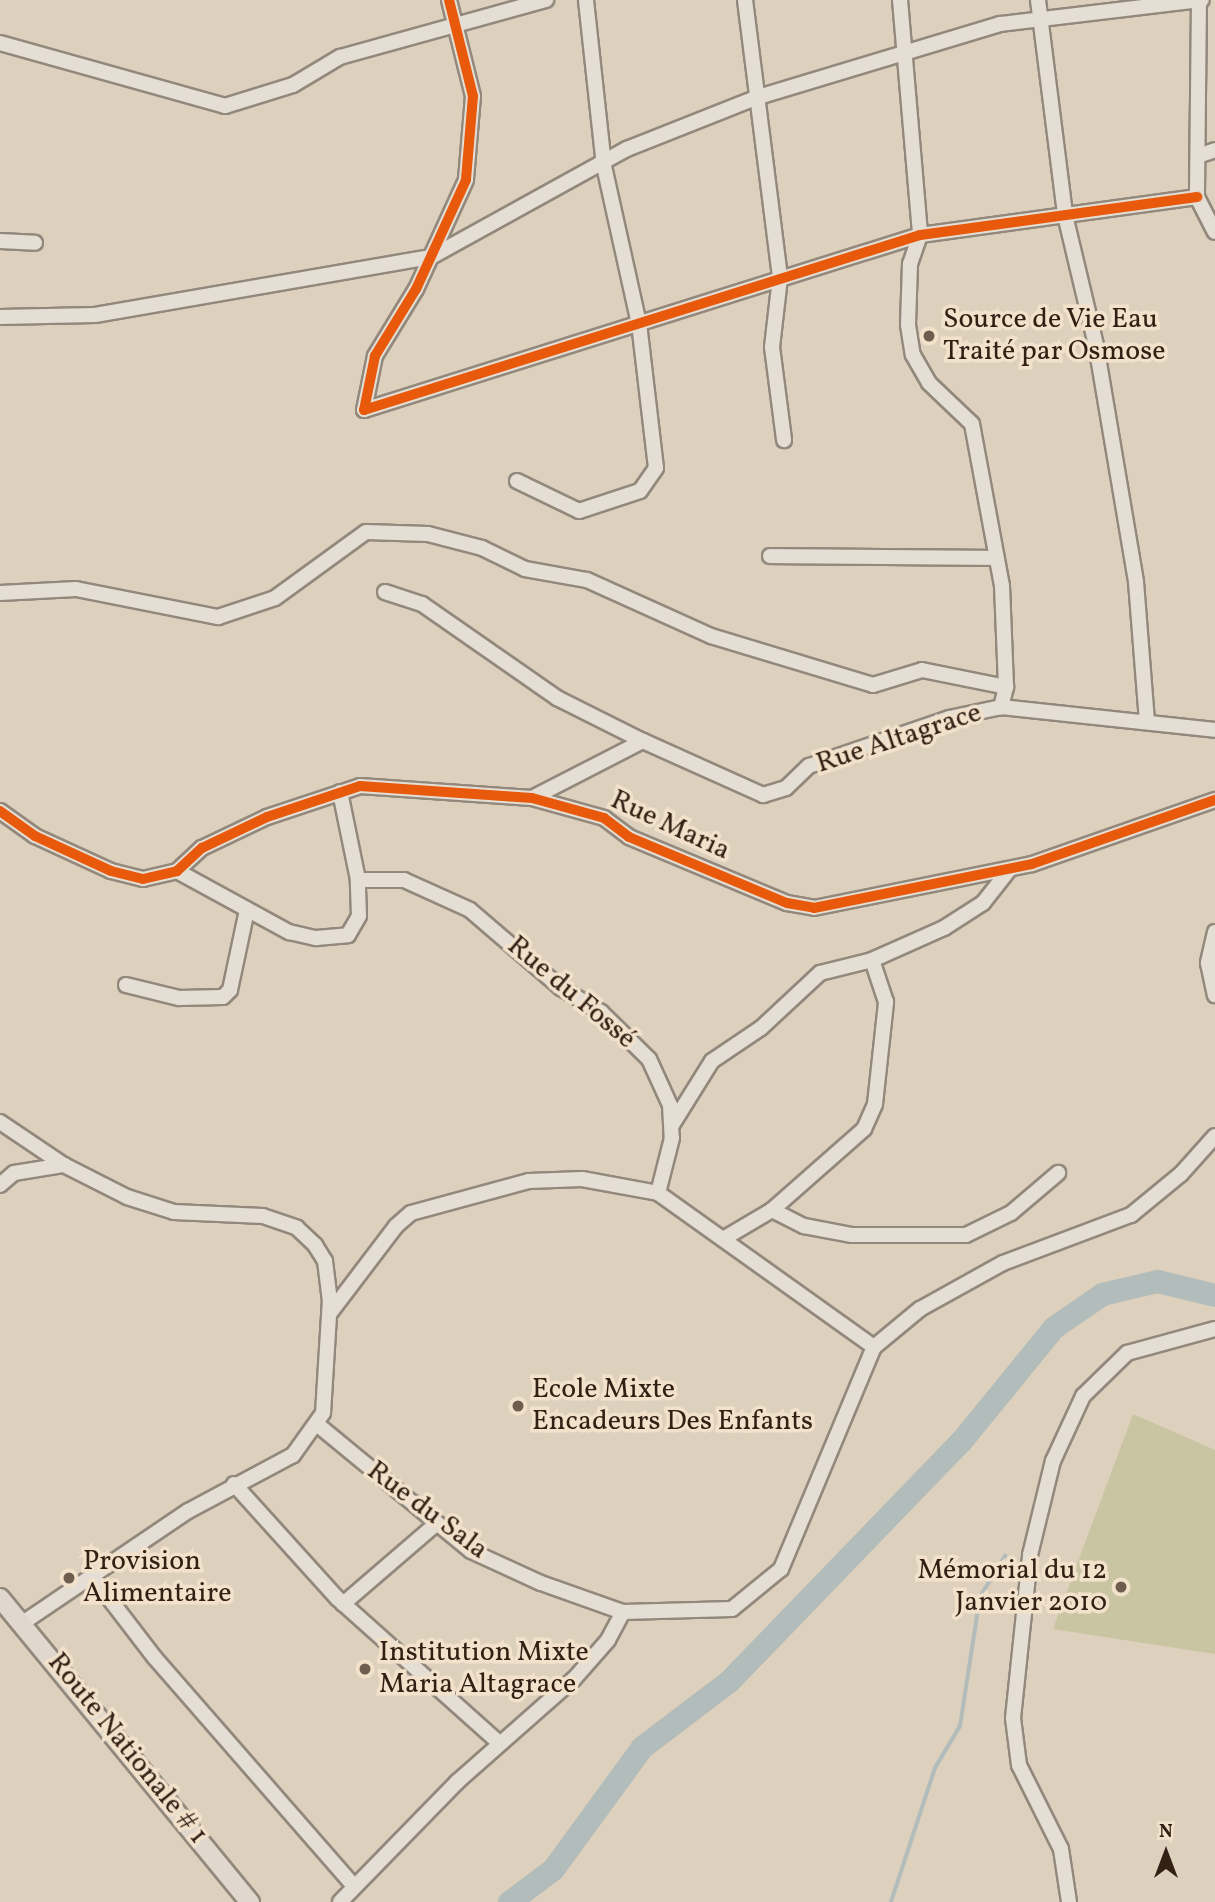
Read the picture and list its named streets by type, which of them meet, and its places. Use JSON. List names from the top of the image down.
{
  "streets": {
    "main road": ["Route Nationale # 1"],
    "street": [
      "Rue Altagrace",
      "Rue Maria",
      "Rue du Fossé",
      "Rue du Sala"
    ]
  },
  "places": [
    "Source de Vie Eau Traité par Osmose",
    "Ecole Mixte Encadeurs Des Enfants",
    "Provision Alimentaire",
    "Mémorial du 12 Janvier 2010",
    "Institution Mixte Maria Altagrace"
  ],
  "north": "top"
}
